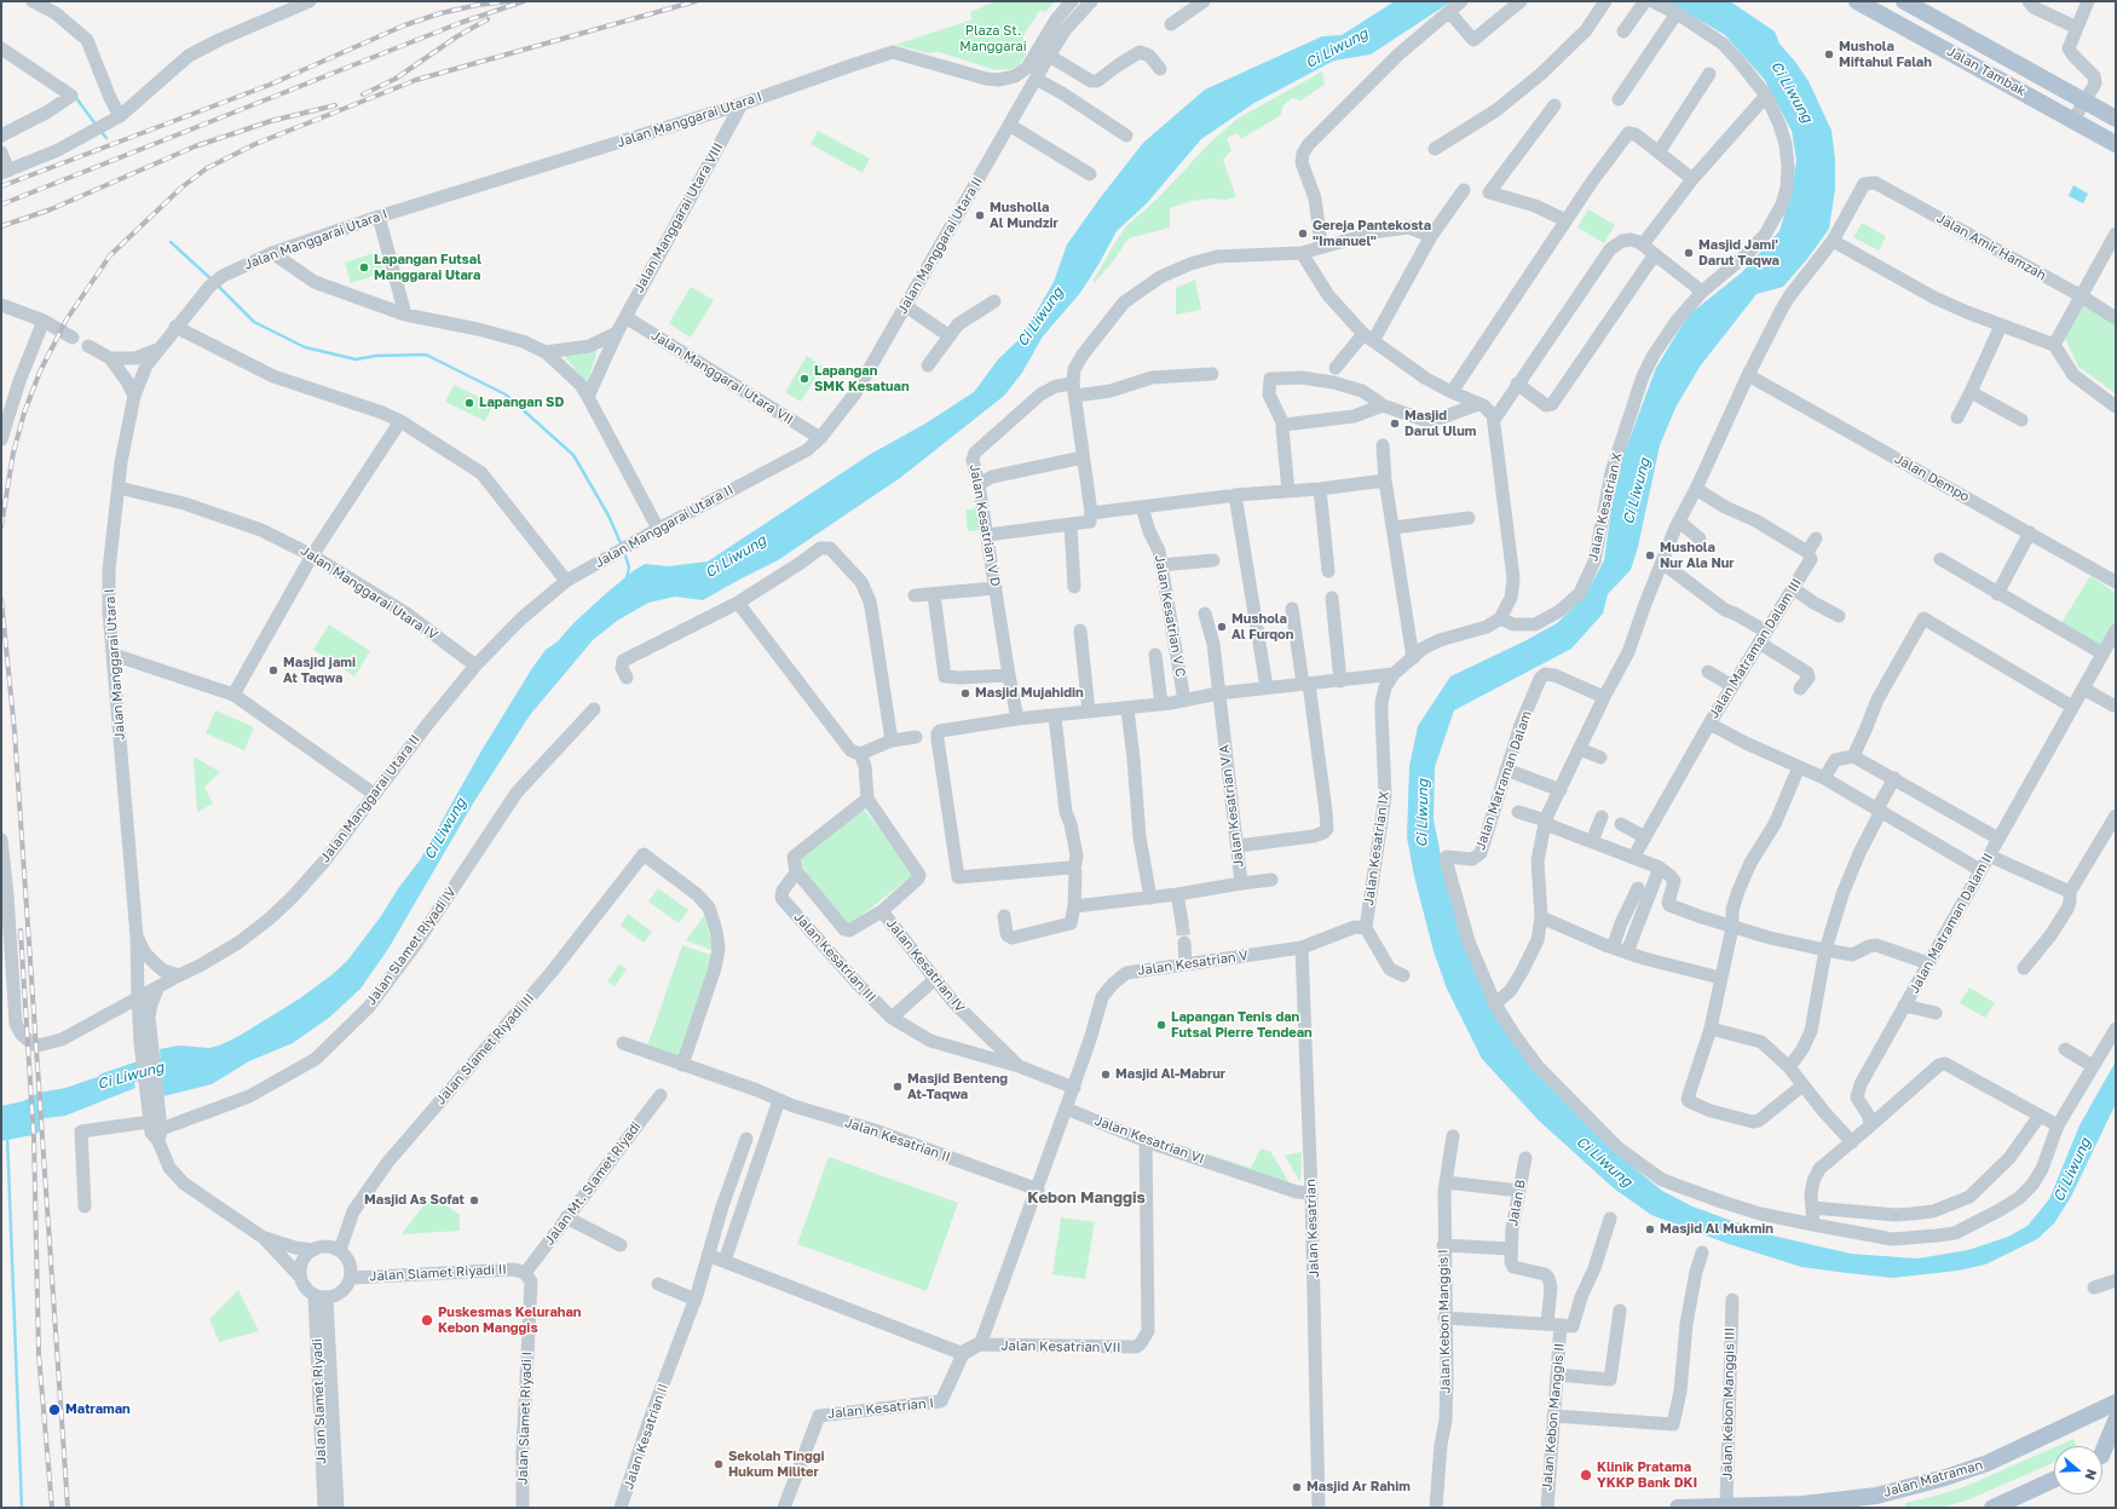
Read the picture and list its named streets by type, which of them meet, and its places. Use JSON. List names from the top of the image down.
{
  "streets": {
    "main road": ["Jalan Tambak", "Jalan Matraman"],
    "street": [
      "Jalan Manggarai Utara I",
      "Jalan Manggarai Utara VIII",
      "Jalan Manggarai Utara II",
      "Jalan Amir Hamzah",
      "Jalan Manggarai Utara VII",
      "Jalan Dempo",
      "Jalan Kesatrian X",
      "Jalan Kesatrian V D",
      "Jalan Manggarai Utara IV",
      "Jalan Kesatrian V C",
      "Jalan Matraman Dalam III",
      "Jalan Matraman Dalam",
      "Jalan Kesatrian V A",
      "Jalan Kesatrian IX",
      "Jalan Matraman Dalam II",
      "Jalan Slamet Riyadi IV",
      "Jalan Kesatrian III",
      "Jalan Kesatrian V",
      "Jalan Kesatrian IV",
      "Jalan Slamet Riyadi III",
      "Jalan Kesatrian II",
      "Jalan Kesatrian VI",
      "Jalan Mt. Slamet Riyadi",
      "Jalan B",
      "Jalan Kesatrian",
      "Jalan Slamet Riyadi II",
      "Jalan Kebon Manggis I",
      "Jalan Kesatrian VII",
      "Jalan Slamet Riyadi",
      "Jalan Kebon Manggis III",
      "Jalan Kesatrian I",
      "Jalan Kebon Manggis II",
      "Jalan Slamet Riyadi I"
    ]
  },
  "crossings": [
    ["Jalan Manggarai Utara I", "Jalan Manggarai Utara VIII"],
    ["Jalan Manggarai Utara I", "Jalan Manggarai Utara II"],
    ["Jalan Manggarai Utara I", "Jalan Manggarai Utara IV"],
    ["Jalan Manggarai Utara VIII", "Jalan Manggarai Utara VII"],
    ["Jalan Manggarai Utara II", "Jalan Manggarai Utara VII"],
    ["Jalan Manggarai Utara II", "Jalan Manggarai Utara IV"],
    ["Jalan Kesatrian X", "Jalan Kesatrian IX"],
    ["Jalan Kesatrian III", "Jalan Kesatrian IV"],
    ["Jalan Kesatrian V", "Jalan Kesatrian"],
    ["Jalan Slamet Riyadi III", "Jalan Kesatrian II"],
    ["Jalan Slamet Riyadi III", "Jalan Slamet Riyadi II"],
    ["Jalan Slamet Riyadi III", "Jalan Slamet Riyadi"],
    ["Jalan Kesatrian VI", "Jalan Kesatrian"],
    ["Jalan Kesatrian VI", "Jalan Kesatrian VII"],
    ["Jalan Mt. Slamet Riyadi", "Jalan Slamet Riyadi II"],
    ["Jalan Mt. Slamet Riyadi", "Jalan Slamet Riyadi I"],
    ["Jalan Slamet Riyadi II", "Jalan Slamet Riyadi"],
    ["Jalan Slamet Riyadi II", "Jalan Slamet Riyadi I"],
    ["Jalan Kebon Manggis I", "Jalan Kebon Manggis II"],
    ["Jalan Kesatrian VII", "Jalan Kesatrian I"],
    ["Jalan Kebon Manggis III", "Jalan Matraman"]
  ],
  "districts": ["Kebon Manggis"],
  "water": ["Ci Liwung"],
  "parks": ["Plaza St. Manggarai"],
  "places": [
    "Mushola Miftahul Falah",
    "Musholla Al Mundzir",
    "Gereja Pantekosta \"Imanuel\"",
    "Masjid Jami' Darut Taqwa",
    "Lapangan Futsal Manggarai Utara",
    "Lapangan SMK Kesatuan",
    "Lapangan SD",
    "Masjid Darul Ulum",
    "Mushola Nur Ala Nur",
    "Mushola Al Furqon",
    "Masjid jami At Taqwa",
    "Masjid Mujahidin",
    "Lapangan Tenis dan Futsal Pierre Tendean",
    "Masjid Al-Mabrur",
    "Masjid Benteng At-Taqwa",
    "Masjid As Sofat",
    "Masjid Al Mukmin",
    "Puskesmas Kelurahan Kebon Manggis",
    "Matraman",
    "Sekolah Tinggi Hukum Militer",
    "Klinik Pratama YKKP Bank DKI",
    "Masjid Ar Rahim"
  ],
  "north": "right"
}
